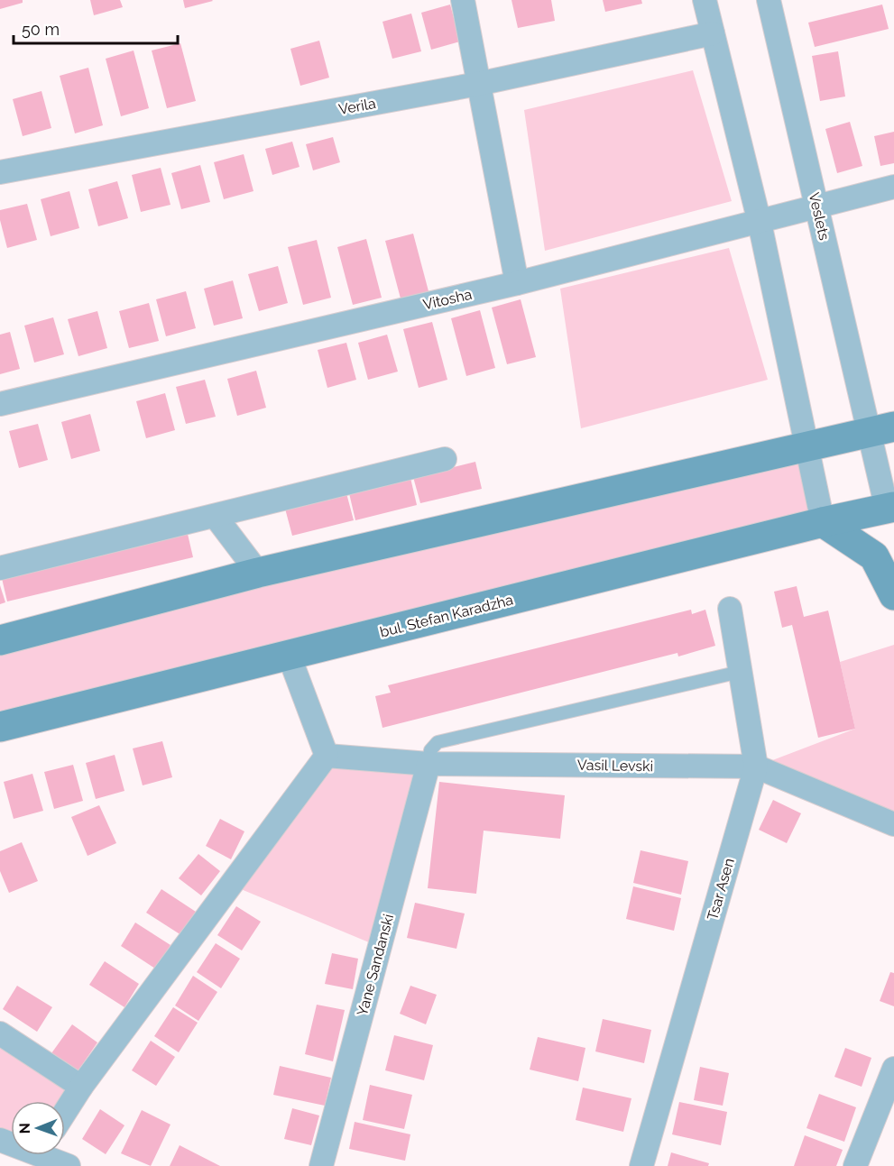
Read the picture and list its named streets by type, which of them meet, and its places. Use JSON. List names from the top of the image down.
{
  "streets": {
    "street": [
      "Verila",
      "Veslets",
      "Vitosha",
      "bul. Stefan Karadzha",
      "Vasil Levski",
      "Tsar Asen",
      "Yane Sandanski"
    ]
  },
  "crossings": [
    ["Veslets", "Vitosha"],
    ["Veslets", "bul. Stefan Karadzha"],
    ["Vasil Levski", "Tsar Asen"],
    ["Vasil Levski", "Yane Sandanski"]
  ],
  "scale_bar": "50 m",
  "north": "left"
}
